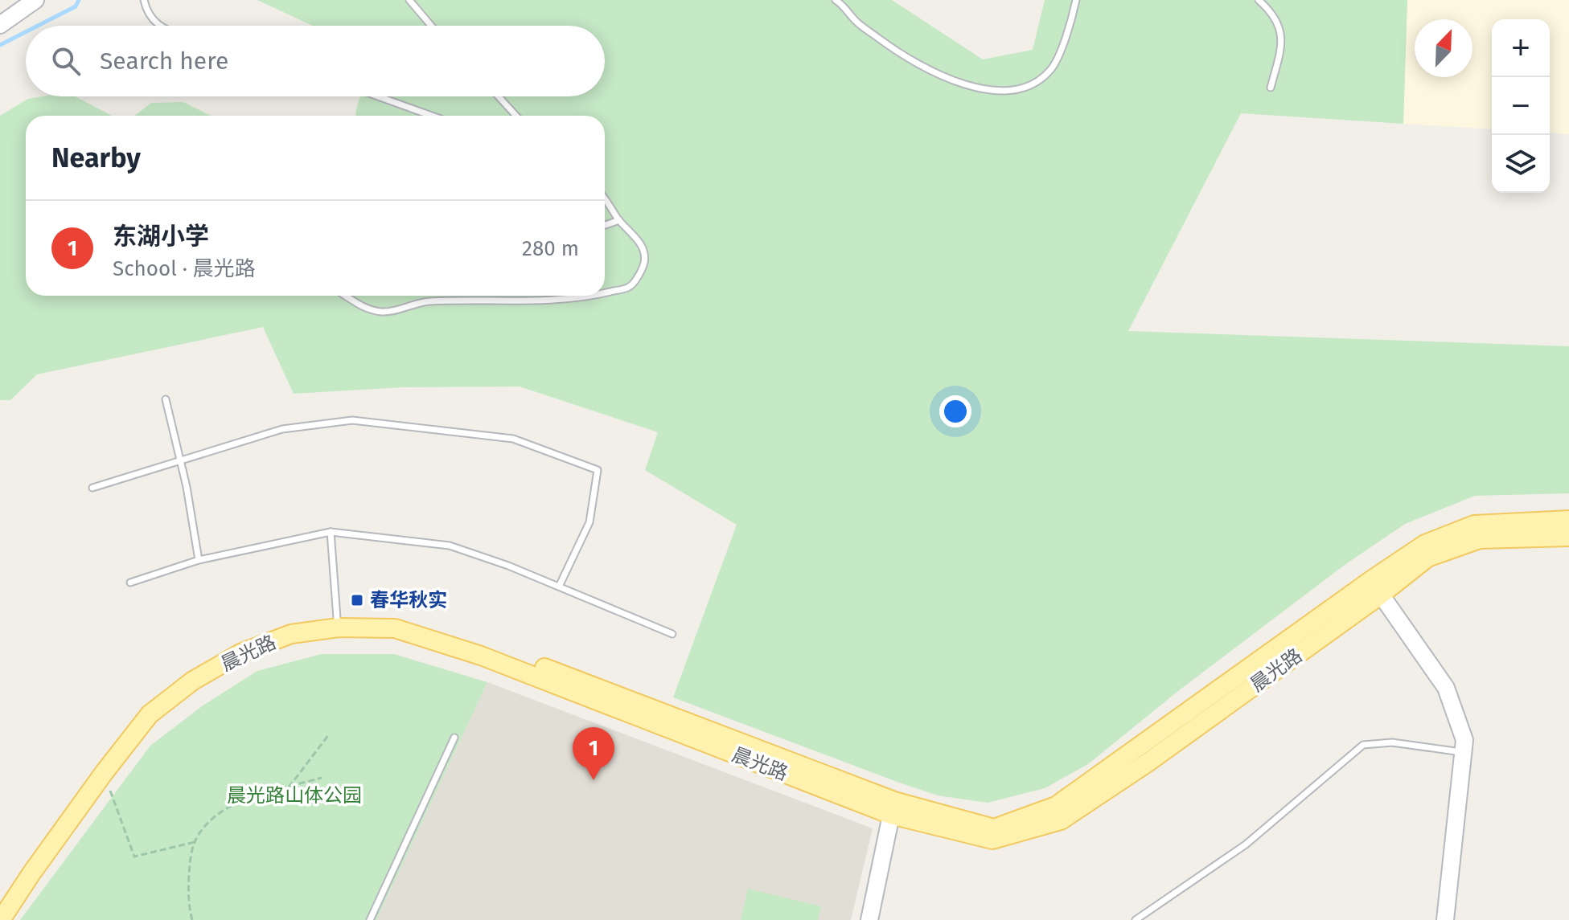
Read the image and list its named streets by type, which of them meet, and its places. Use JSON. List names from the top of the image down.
{
  "streets": {
    "main road": ["晨光路"]
  },
  "parks": ["晨光路山体公园"],
  "places": {
    "transit": ["春华秋实"]
  },
  "north": "top right",
  "page": {
    "map_buttons": ["+", "−"],
    "search": "Search here",
    "heading": "Nearby",
    "list": [
      {
        "mark": "1",
        "name": "东湖小学",
        "note": "School · 晨光路",
        "value": "280 m"
      }
    ],
    "pins": "1"
  }
}
